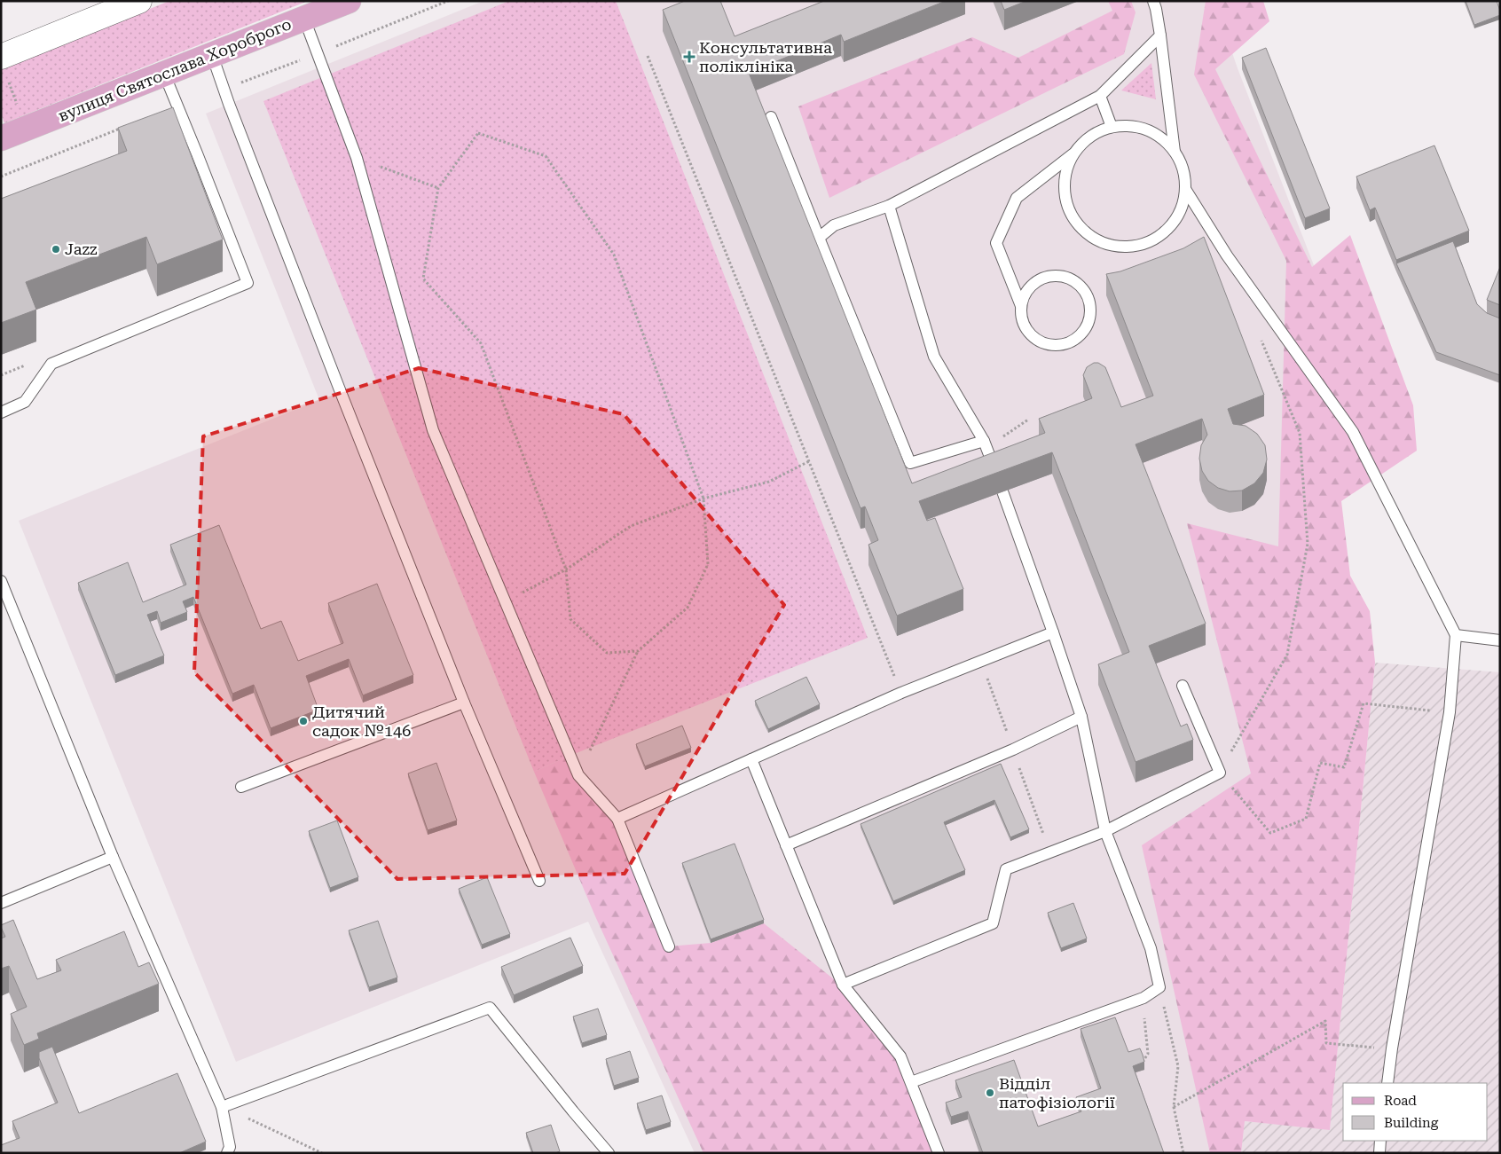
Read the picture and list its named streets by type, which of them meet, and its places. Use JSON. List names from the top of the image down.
{
  "streets": {
    "main road": ["вулиця Святослава Хороброго"]
  },
  "places": {
    "health": ["Консультативна поліклініка"],
    "other": ["Jazz", "Дитячий садок №146", "Відділ патофізіології"]
  },
  "legend": ["Road", "Building"]
}
